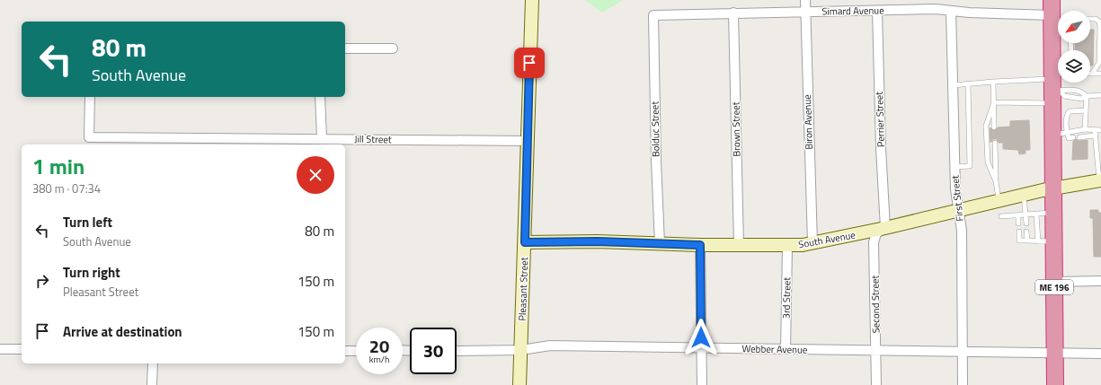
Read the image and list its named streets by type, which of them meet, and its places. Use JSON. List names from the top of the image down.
{
  "streets": {
    "highway": ["ME 196"],
    "street": [
      "Simard Avenue",
      "Perrier Street",
      "Biron Avenue",
      "Bolduc Street",
      "Brown Street",
      "Jill Street",
      "First Street",
      "South Avenue",
      "Pleasant Street",
      "3rd Street",
      "Second Street",
      "Webber Avenue"
    ]
  },
  "crossings": [
    ["Simard Avenue", "Perrier Street"],
    ["Simard Avenue", "Biron Avenue"],
    ["Simard Avenue", "Bolduc Street"],
    ["Simard Avenue", "Brown Street"],
    ["Simard Avenue", "First Street"],
    ["Simard Avenue", "ME 196"],
    ["Perrier Street", "South Avenue"],
    ["Perrier Street", "Second Street"],
    ["Biron Avenue", "South Avenue"],
    ["Bolduc Street", "South Avenue"],
    ["Brown Street", "South Avenue"],
    ["Jill Street", "Pleasant Street"],
    ["First Street", "South Avenue"],
    ["First Street", "Webber Avenue"],
    ["South Avenue", "ME 196"],
    ["South Avenue", "Pleasant Street"],
    ["South Avenue", "3rd Street"],
    ["South Avenue", "Second Street"],
    ["ME 196", "Webber Avenue"],
    ["Pleasant Street", "Webber Avenue"],
    ["3rd Street", "Webber Avenue"],
    ["Second Street", "Webber Avenue"]
  ],
  "north": "bottom left",
  "page": {
    "turn": ["80 m", "South Avenue"],
    "heading": ["1 min", "380 m · 07:34"],
    "list": [
      {
        "name": "Turn left",
        "note": "South Avenue",
        "value": "80 m"
      },
      {
        "name": "Turn right",
        "note": "Pleasant Street",
        "value": "150 m"
      },
      {
        "name": "Arrive at destination",
        "value": "150 m"
      }
    ],
    "speed": "20 km/h",
    "limit": "30"
  }
}
